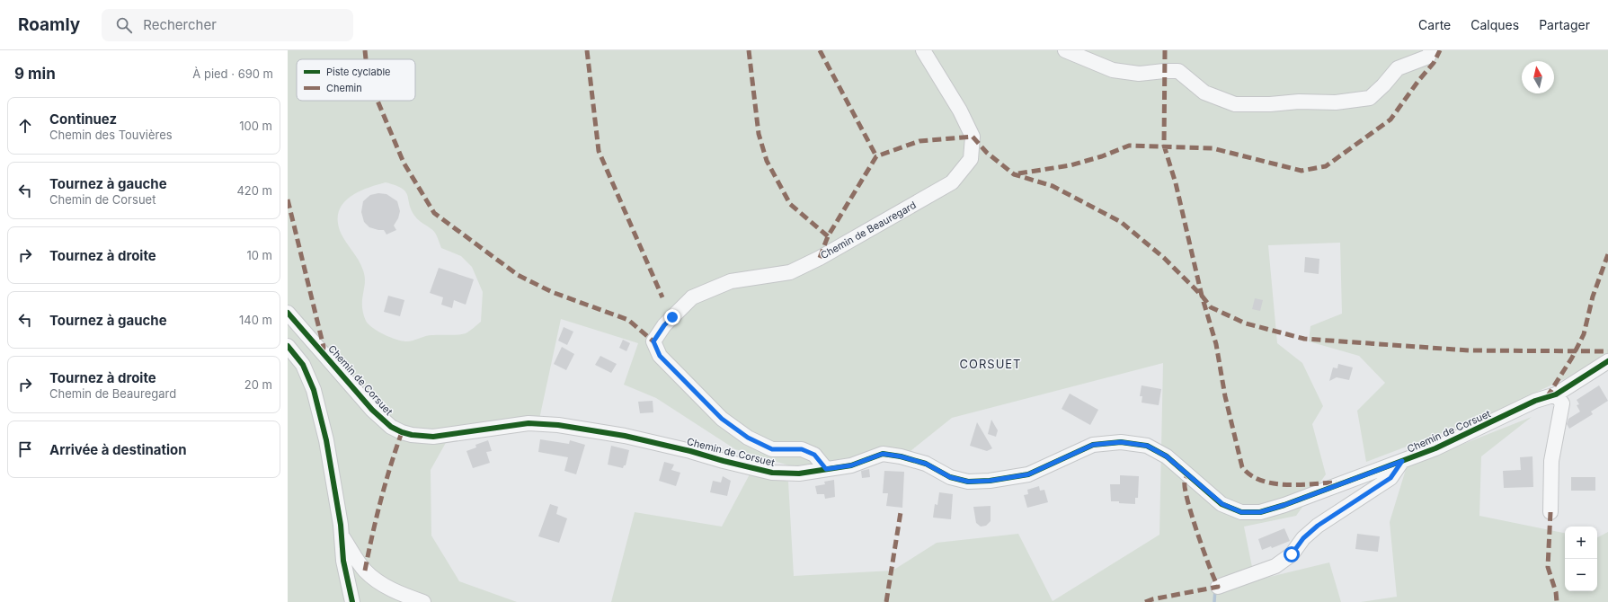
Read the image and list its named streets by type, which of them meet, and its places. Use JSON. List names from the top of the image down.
{
  "streets": {
    "street": ["Chemin de Beauregard", "Chemin de Corsuet"]
  },
  "crossings": [
    ["Chemin de Beauregard", "Chemin de Corsuet"]
  ],
  "districts": ["CORSUET"],
  "legend": ["Piste cyclable", "Chemin"],
  "north": "top",
  "page": {
    "header": "Roamly",
    "search": "Rechercher",
    "nav": ["Carte", "Calques", "Partager"],
    "heading": ["9 min", "À pied · 690 m"],
    "list": [
      ["Continuez", "Chemin des Touvières", "100 m"],
      ["Tournez à gauche", "Chemin de Corsuet", "420 m"],
      ["Tournez à droite", "10 m"],
      ["Tournez à gauche", "140 m"],
      ["Tournez à droite", "Chemin de Beauregard", "20 m"],
      "Arrivée à destination"
    ],
    "map_buttons": ["+", "−"]
  }
}
